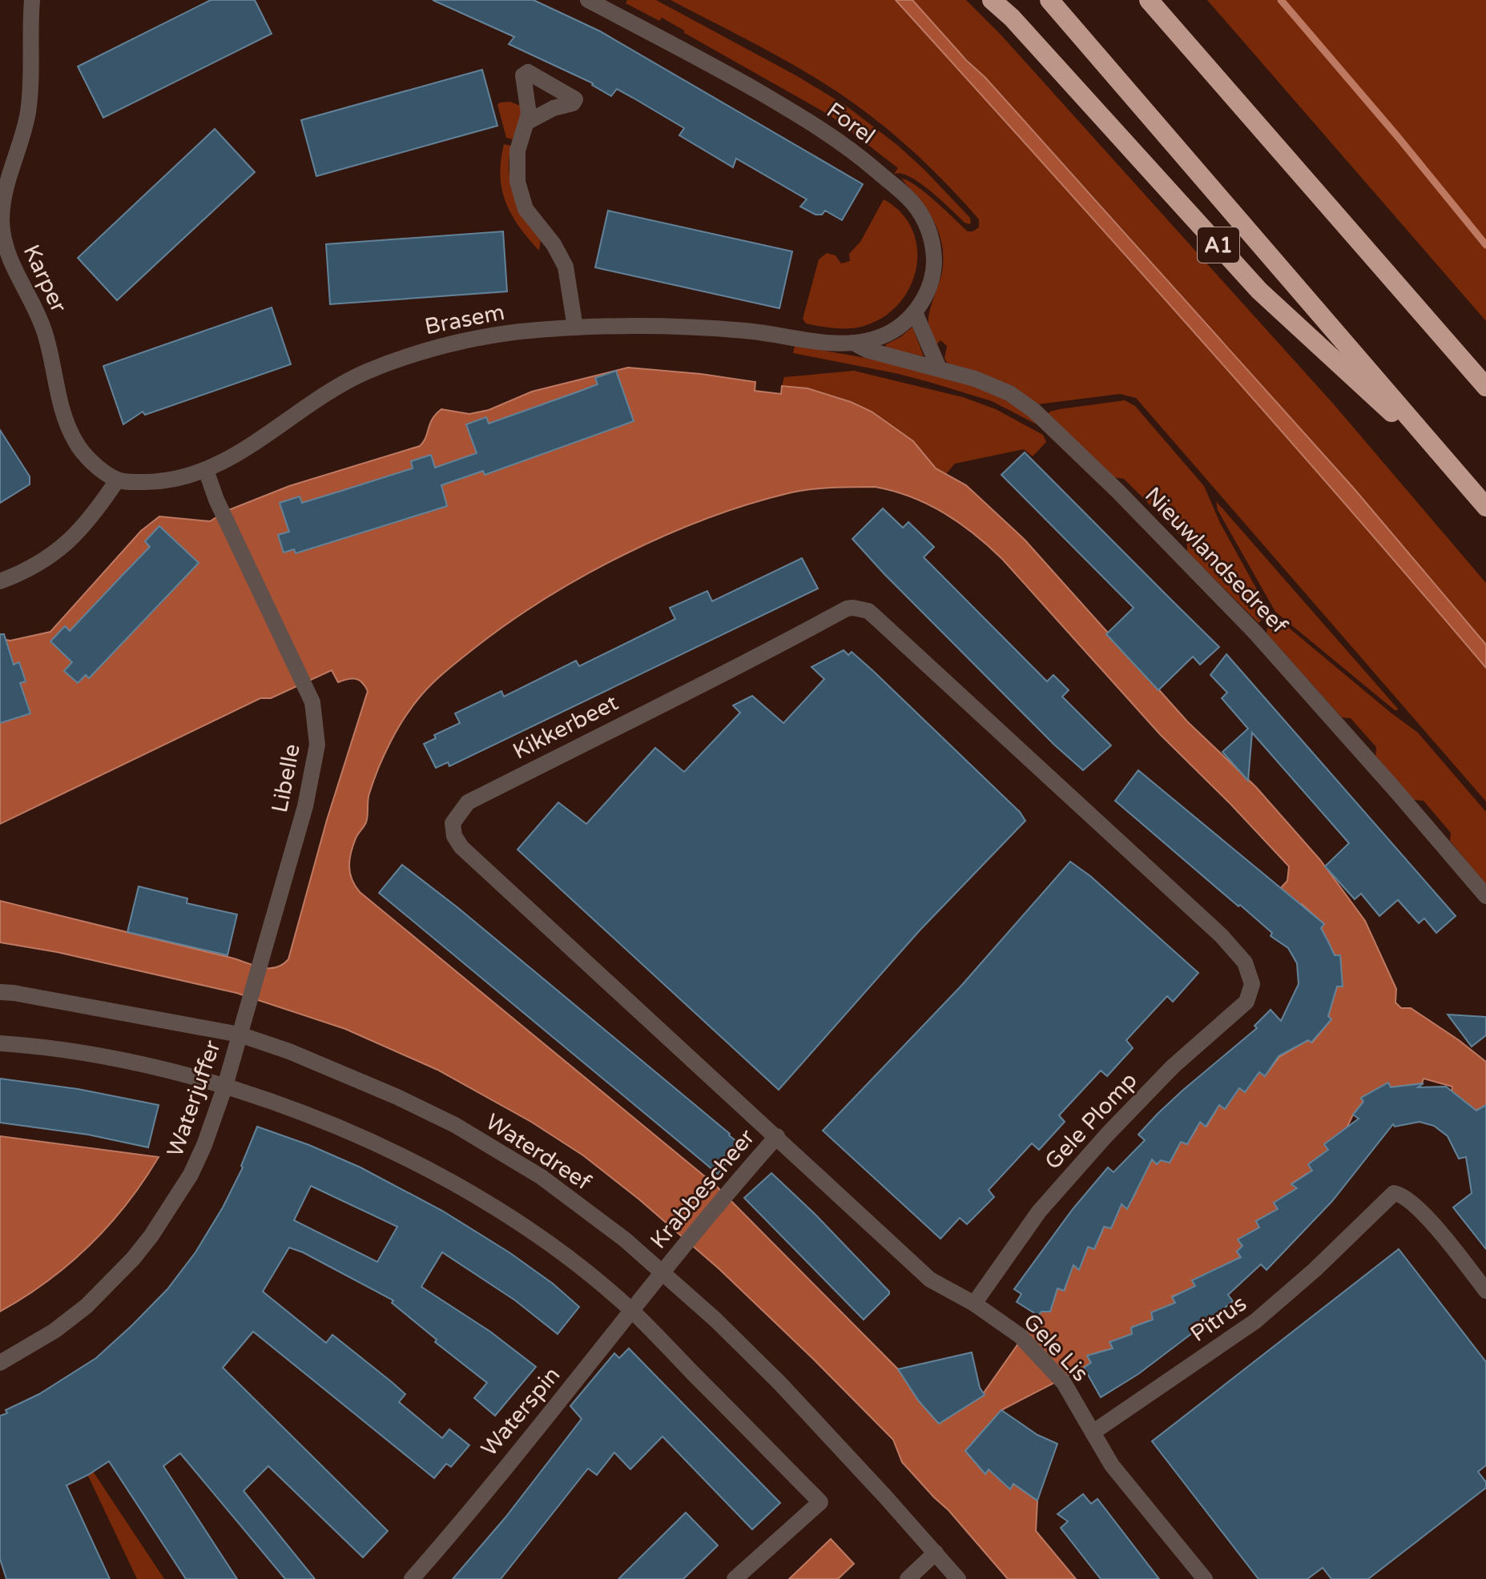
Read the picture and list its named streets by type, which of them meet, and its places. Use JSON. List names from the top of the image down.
{
  "streets": {
    "highway": ["A1"],
    "street": [
      "Forel",
      "Karper",
      "Brasem",
      "Nieuwlandsedreef",
      "Kikkerbeet",
      "Libelle",
      "Waterjuffer",
      "Gele Plomp",
      "Waterdreef",
      "Krabbescheer",
      "Pitrus",
      "Gele Lis",
      "Waterspin"
    ]
  },
  "crossings": [
    ["Forel", "Brasem"],
    ["Forel", "Nieuwlandsedreef"],
    ["Karper", "Brasem"],
    ["Brasem", "Nieuwlandsedreef"],
    ["Brasem", "Libelle"],
    ["Kikkerbeet", "Gele Plomp"],
    ["Kikkerbeet", "Krabbescheer"],
    ["Libelle", "Waterjuffer"],
    ["Libelle", "Waterdreef"],
    ["Waterjuffer", "Waterdreef"],
    ["Gele Plomp", "Gele Lis"],
    ["Waterdreef", "Krabbescheer"],
    ["Waterdreef", "Waterspin"],
    ["Krabbescheer", "Waterspin"],
    ["Pitrus", "Gele Lis"]
  ]
}
